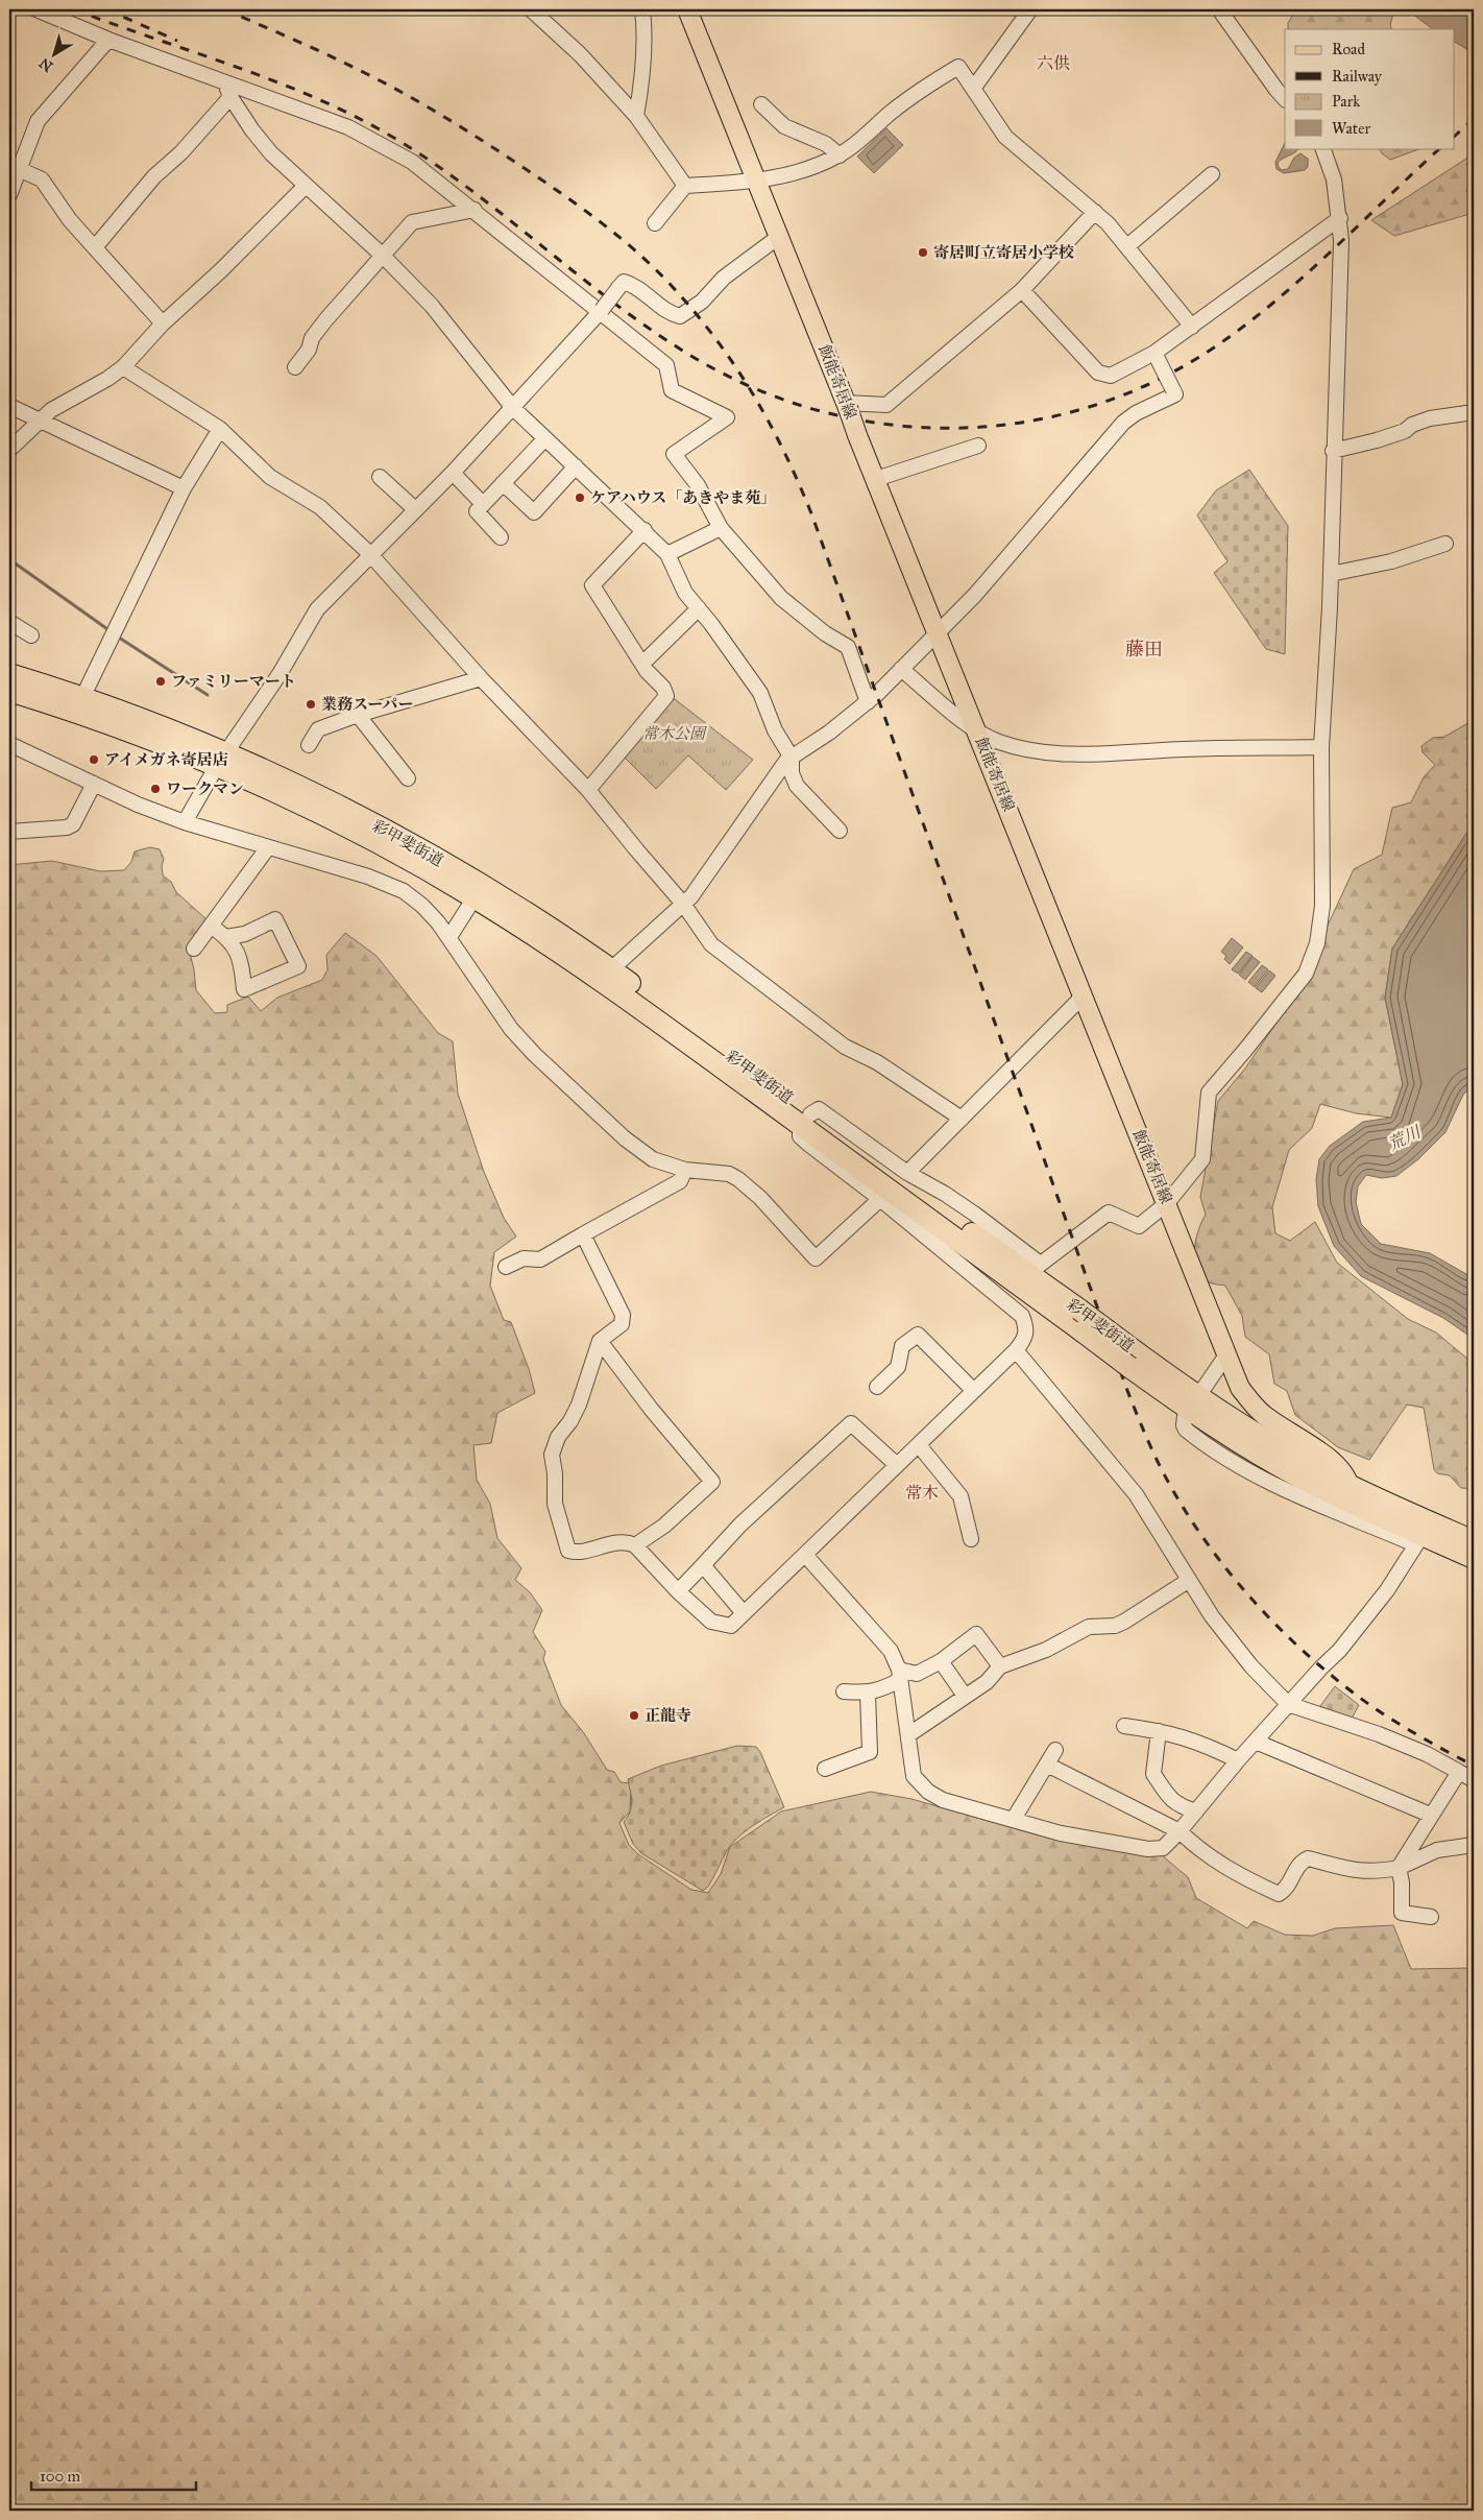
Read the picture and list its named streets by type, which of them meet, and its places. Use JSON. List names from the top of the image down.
{
  "streets": {
    "highway": ["彩甲斐街道"],
    "main road": ["飯能寄居線"]
  },
  "crossings": [
    ["飯能寄居線", "彩甲斐街道"]
  ],
  "districts": ["六供", "藤田", "常木"],
  "water": ["荒川"],
  "parks": ["常木公園"],
  "places": [
    "寄居町立寄居小学校",
    "ケアハウス「あきやま苑」",
    "ファミリーマート",
    "業務スーパー",
    "アイメガネ寄居店",
    "ワークマン",
    "正龍寺"
  ],
  "legend": [
    "Road",
    "Railway",
    "Park",
    "Water"
  ],
  "scale_bar": "100 m",
  "north": "bottom left"
}
